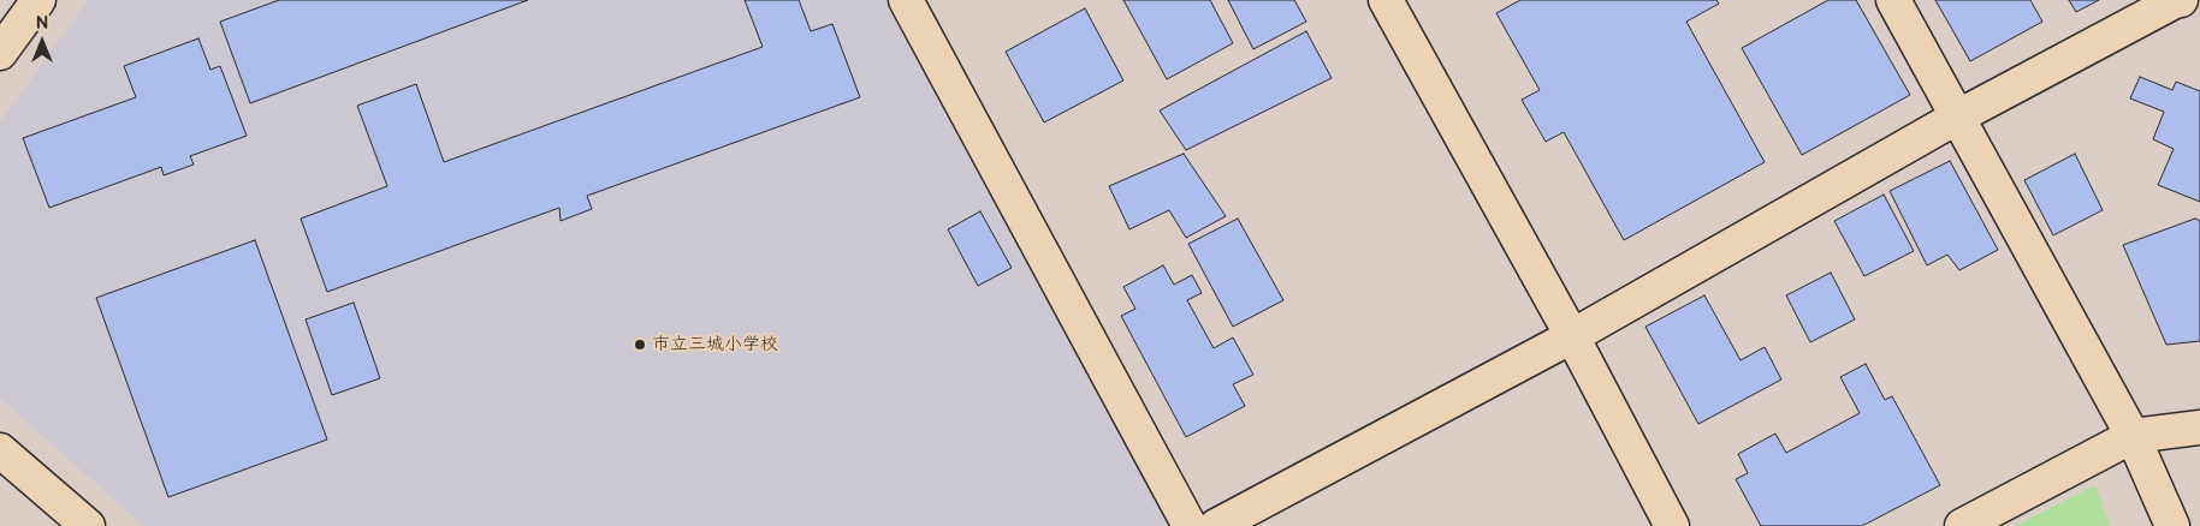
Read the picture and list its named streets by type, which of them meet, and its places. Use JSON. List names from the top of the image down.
{
  "places": ["市立三城小学校"],
  "north": "top"
}
